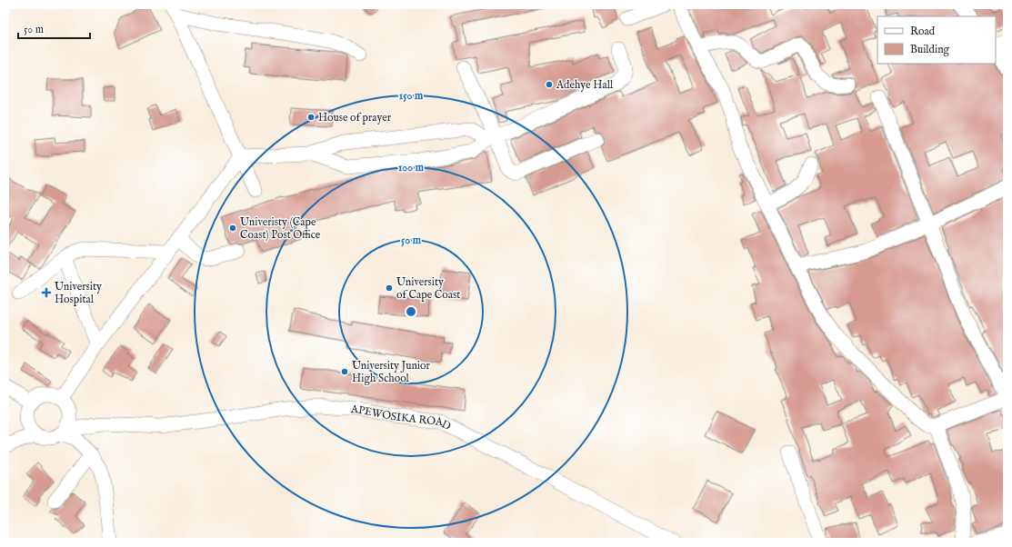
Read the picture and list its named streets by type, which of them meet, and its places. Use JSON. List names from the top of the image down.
{
  "streets": {
    "street": ["APEWOSIKA ROAD"]
  },
  "places": {
    "other": [
      "Adehye Hall",
      "House of prayer",
      "Univeristy (Cape Coast) Post Office",
      "University of Cape Coast",
      "University Junior High School"
    ],
    "health": ["University Hospital"]
  },
  "legend": ["Road", "Building"],
  "scale_bar": "50 m",
  "rings": ["150 m", "100 m", "50 m"]
}
